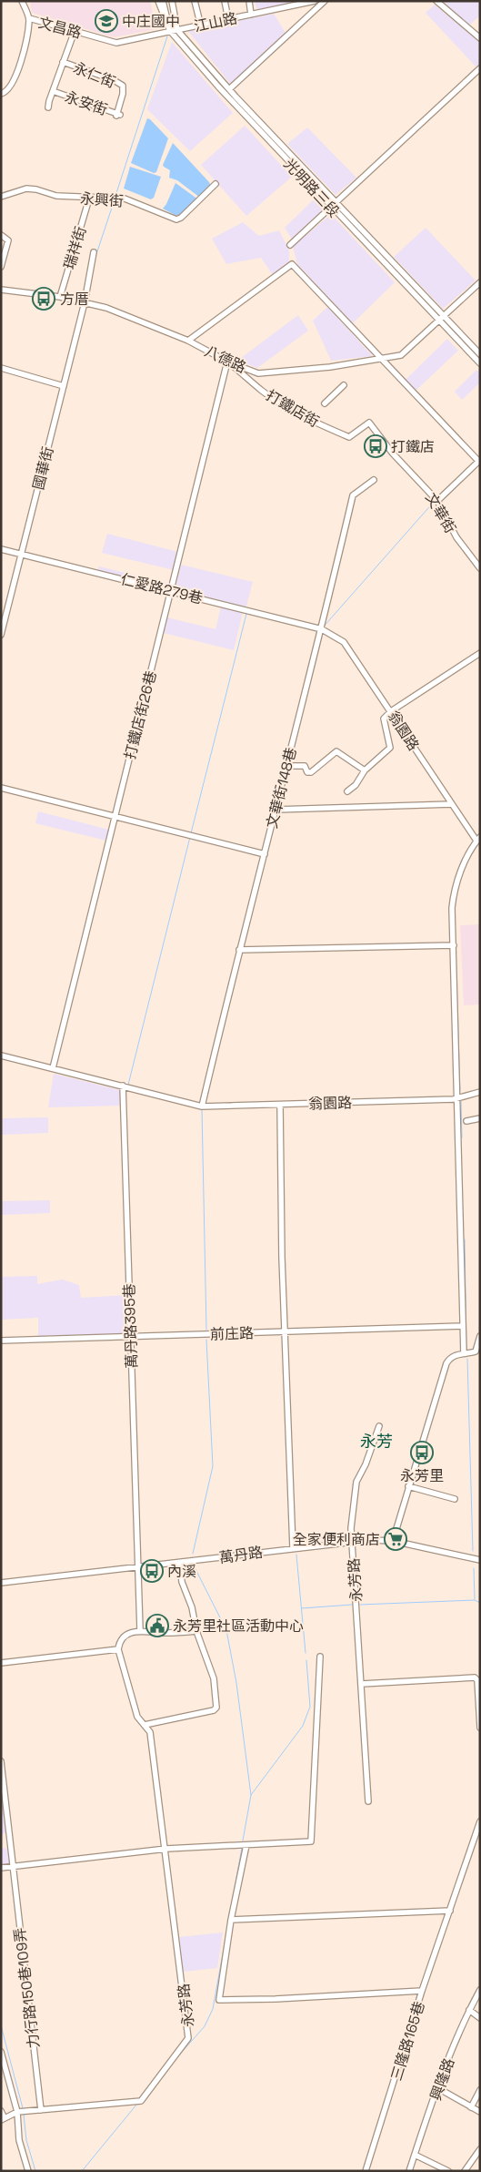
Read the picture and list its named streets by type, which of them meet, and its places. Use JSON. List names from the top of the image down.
{
  "streets": {
    "street": [
      "江山路",
      "文昌路",
      "永仁街",
      "永安街",
      "光明路三段",
      "永興街",
      "瑞祥街",
      "八德路",
      "打鐵店街",
      "國華街",
      "文華街",
      "仁愛路279巷",
      "打鐵店街26巷",
      "翁園路",
      "文華街148巷",
      "萬丹路395巷",
      "前庄路",
      "萬丹路",
      "永芳路",
      "力行路150巷109弄",
      "三隆路165巷",
      "興隆路"
    ]
  },
  "crossings": [
    ["江山路", "文昌路"],
    ["江山路", "光明路三段"],
    ["文昌路", "光明路三段"],
    ["永仁街", "永安街"],
    ["光明路三段", "八德路"],
    ["永興街", "瑞祥街"],
    ["瑞祥街", "八德路"],
    ["八德路", "打鐵店街"],
    ["八德路", "國華街"],
    ["八德路", "打鐵店街26巷"],
    ["打鐵店街", "文華街"],
    ["打鐵店街", "打鐵店街26巷"],
    ["國華街", "仁愛路279巷"],
    ["仁愛路279巷", "打鐵店街26巷"],
    ["仁愛路279巷", "翁園路"],
    ["仁愛路279巷", "文華街148巷"],
    ["打鐵店街26巷", "翁園路"],
    ["翁園路", "文華街148巷"],
    ["翁園路", "萬丹路395巷"],
    ["翁園路", "前庄路"],
    ["萬丹路395巷", "前庄路"],
    ["萬丹路395巷", "萬丹路"],
    ["萬丹路", "永芳路"],
    ["永芳路", "力行路150巷109弄"]
  ],
  "districts": ["永芳"],
  "places": {
    "school or university": ["中庄國中"],
    "bus stop": [
      "方厝",
      "打鐵店",
      "永芳里",
      "內溪"
    ],
    "supermarket": ["全家便利商店"],
    "public building": ["永芳里社區活動中心"]
  }
}
